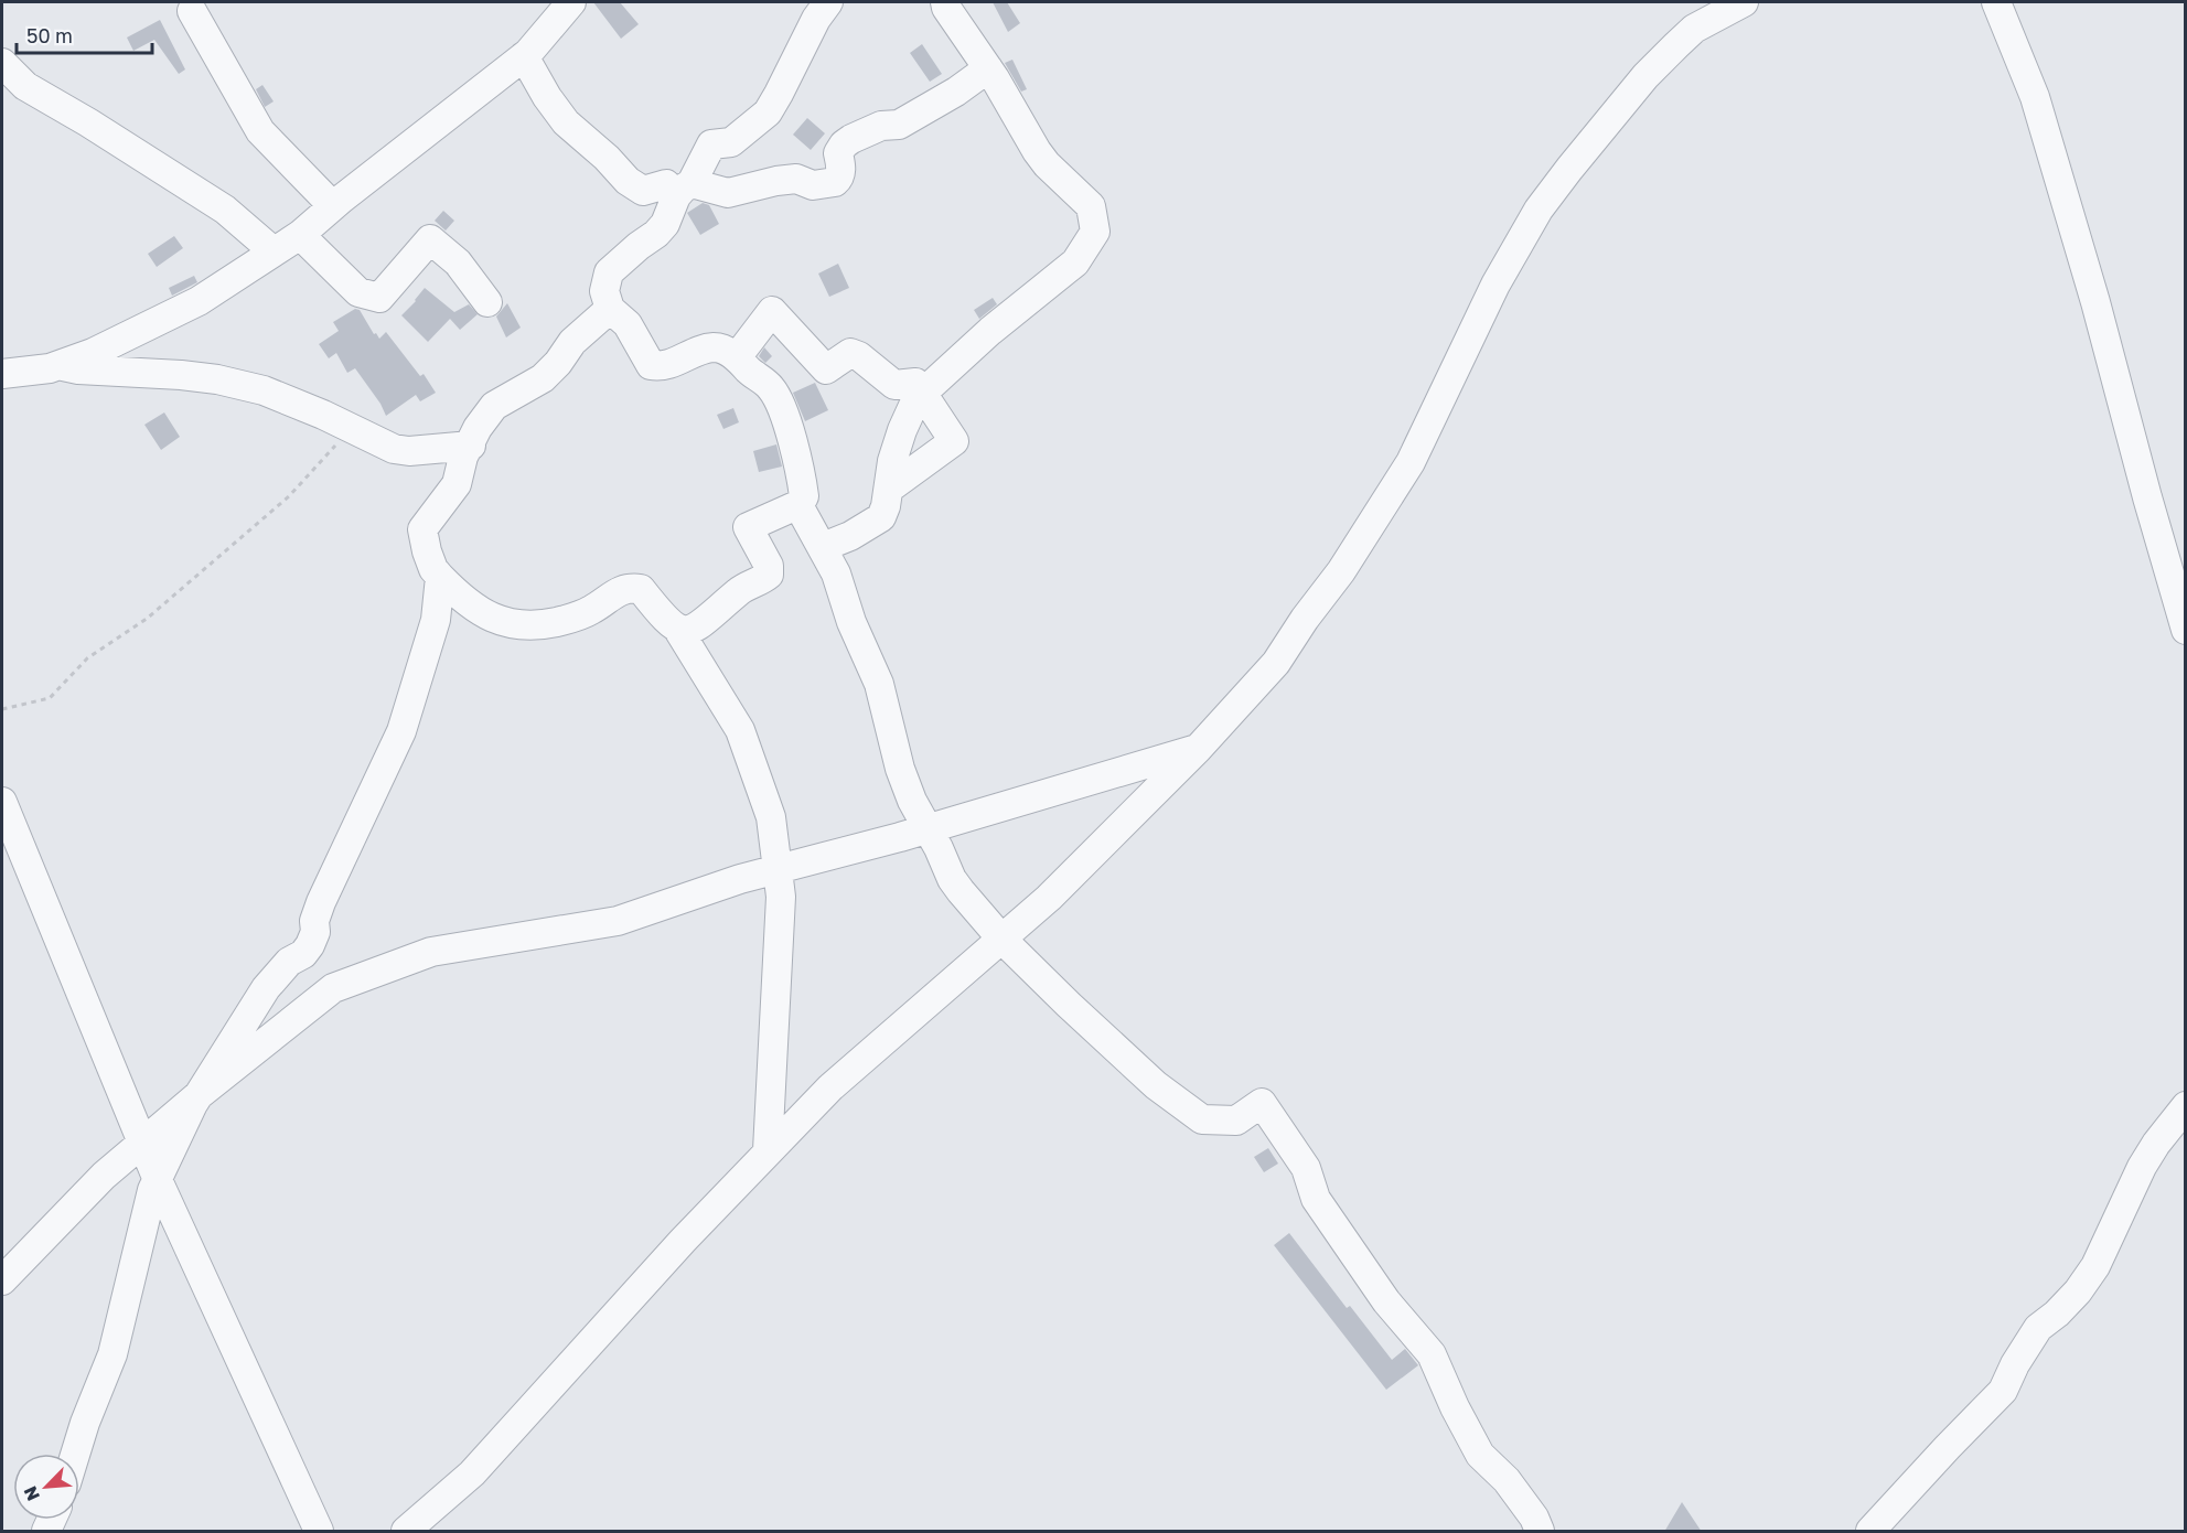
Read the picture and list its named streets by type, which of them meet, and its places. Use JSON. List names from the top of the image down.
{
  "scale_bar": "50 m",
  "north": "bottom left"
}
